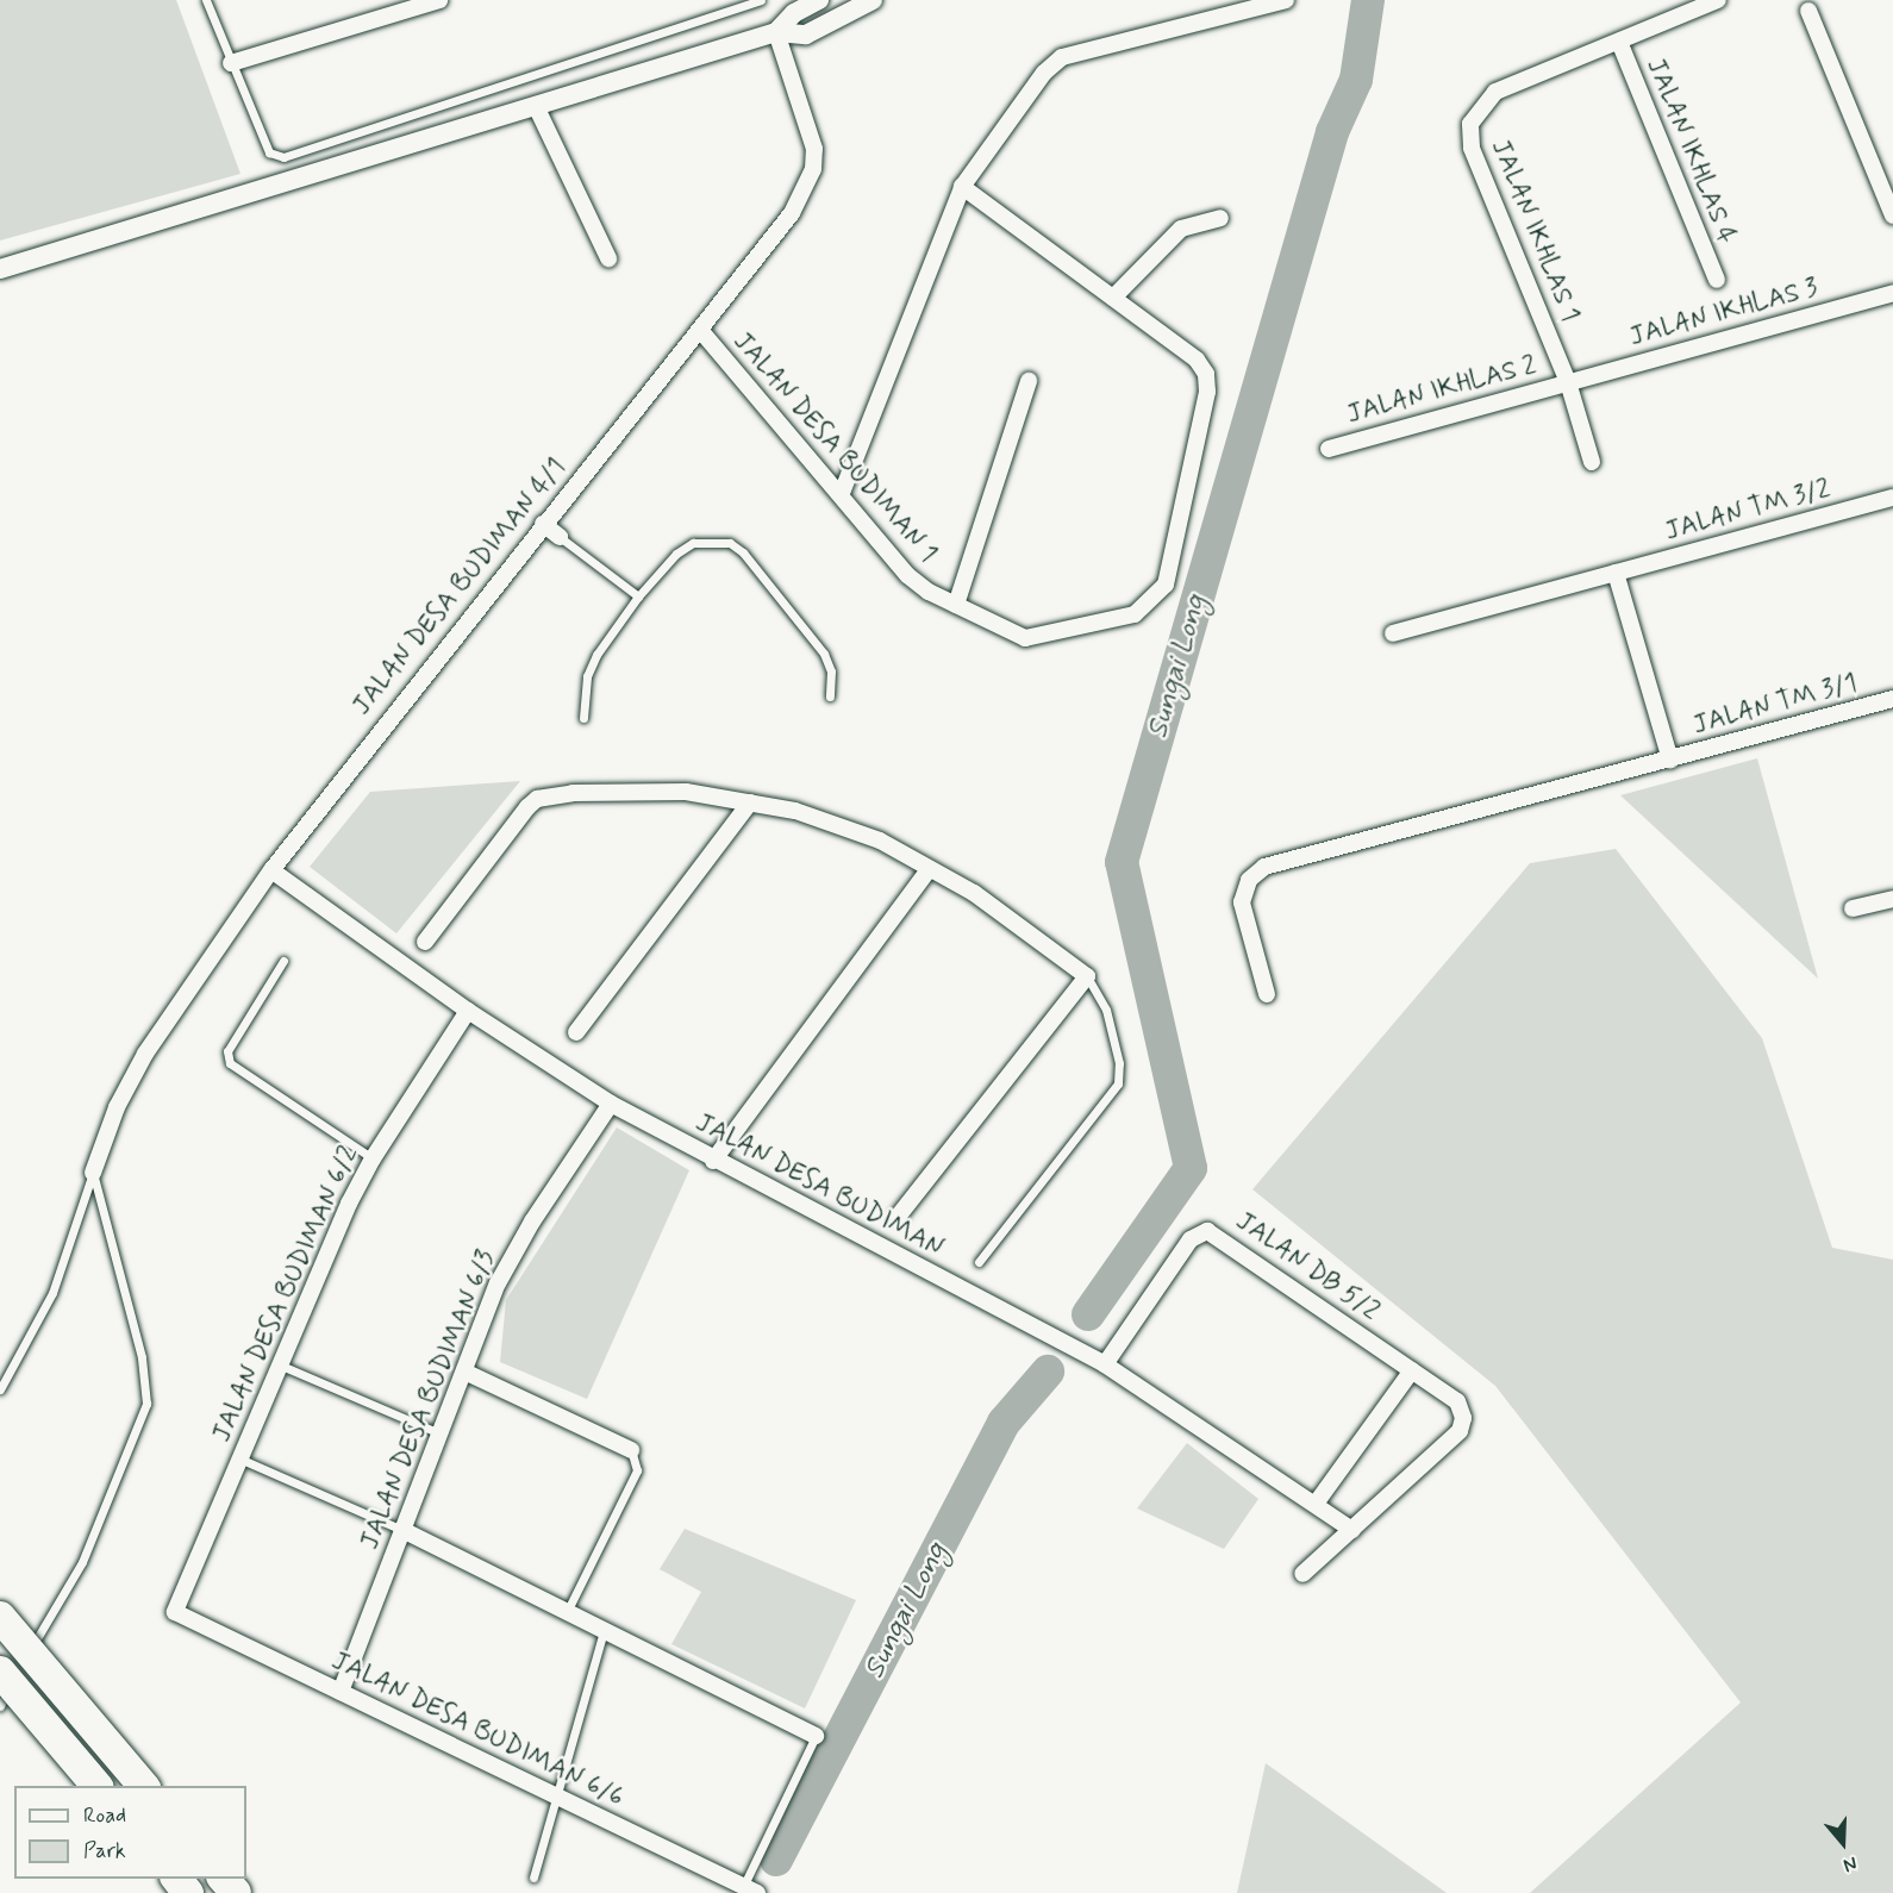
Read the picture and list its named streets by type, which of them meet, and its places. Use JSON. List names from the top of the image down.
{
  "streets": {
    "street": [
      "JALAN IKHLAS 4",
      "JALAN IKHLAS 1",
      "JALAN IKHLAS 3",
      "JALAN IKHLAS 2",
      "JALAN DESA BUDIMAN 1",
      "JALAN TM 3/2",
      "JALAN DESA BUDIMAN 4/1",
      "JALAN TM 3/1",
      "JALAN DESA BUDIMAN",
      "JALAN DB 5/2",
      "JALAN DESA BUDIMAN 6/2",
      "JALAN DESA BUDIMAN 6/3",
      "JALAN DESA BUDIMAN 6/6"
    ]
  },
  "crossings": [
    ["JALAN IKHLAS 4", "JALAN IKHLAS 1"],
    ["JALAN IKHLAS 1", "JALAN IKHLAS 3"],
    ["JALAN IKHLAS 1", "JALAN IKHLAS 2"],
    ["JALAN IKHLAS 3", "JALAN IKHLAS 2"],
    ["JALAN DESA BUDIMAN 1", "JALAN DESA BUDIMAN 4/1"],
    ["JALAN DESA BUDIMAN 4/1", "JALAN DESA BUDIMAN"],
    ["JALAN DESA BUDIMAN", "JALAN DB 5/2"],
    ["JALAN DESA BUDIMAN", "JALAN DESA BUDIMAN 6/2"],
    ["JALAN DESA BUDIMAN", "JALAN DESA BUDIMAN 6/3"],
    ["JALAN DESA BUDIMAN 6/2", "JALAN DESA BUDIMAN 6/6"],
    ["JALAN DESA BUDIMAN 6/3", "JALAN DESA BUDIMAN 6/6"]
  ],
  "water": ["Sungai Long"],
  "legend": ["Road", "Park"],
  "north": "bottom"
}
